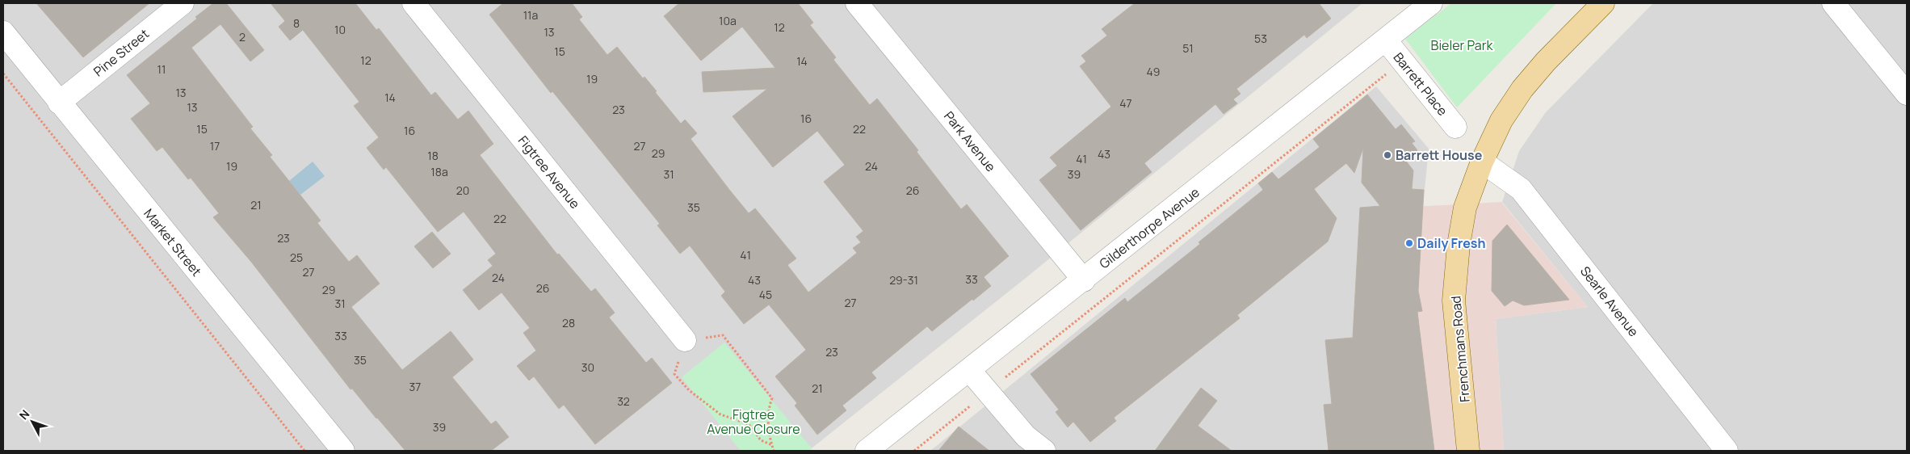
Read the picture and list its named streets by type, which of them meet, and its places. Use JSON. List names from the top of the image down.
{
  "streets": {
    "main road": ["Frenchmans Road"],
    "street": [
      "Pine Street",
      "Barrett Place",
      "Park Avenue",
      "Figtree Avenue",
      "Gilderthorpe Avenue",
      "Market Street",
      "Searle Avenue"
    ]
  },
  "crossings": [
    ["Pine Street", "Market Street"],
    ["Barrett Place", "Gilderthorpe Avenue"],
    ["Park Avenue", "Gilderthorpe Avenue"],
    ["Searle Avenue", "Frenchmans Road"]
  ],
  "parks": ["Bieler Park", "Figtree Avenue Closure"],
  "places": ["Barrett House", "Daily Fresh"],
  "house_numbers": [
    "11a",
    "10a",
    "8",
    "12",
    "10",
    "13",
    "2",
    "53",
    "51",
    "15",
    "12",
    "14",
    "11",
    "49",
    "19",
    "13",
    "14",
    "47",
    "13",
    "23",
    "16",
    "15",
    "22",
    "16",
    "17",
    "27",
    "29",
    "43",
    "18",
    "41",
    "19",
    "24",
    "18a",
    "31",
    "39",
    "20",
    "26",
    "21",
    "35",
    "22",
    "23",
    "41",
    "25",
    "27",
    "24",
    "33",
    "43",
    "29-31",
    "26",
    "29",
    "45",
    "27",
    "31",
    "28",
    "33",
    "23",
    "35",
    "30",
    "37",
    "21",
    "32",
    "39"
  ],
  "north": "top left"
}
